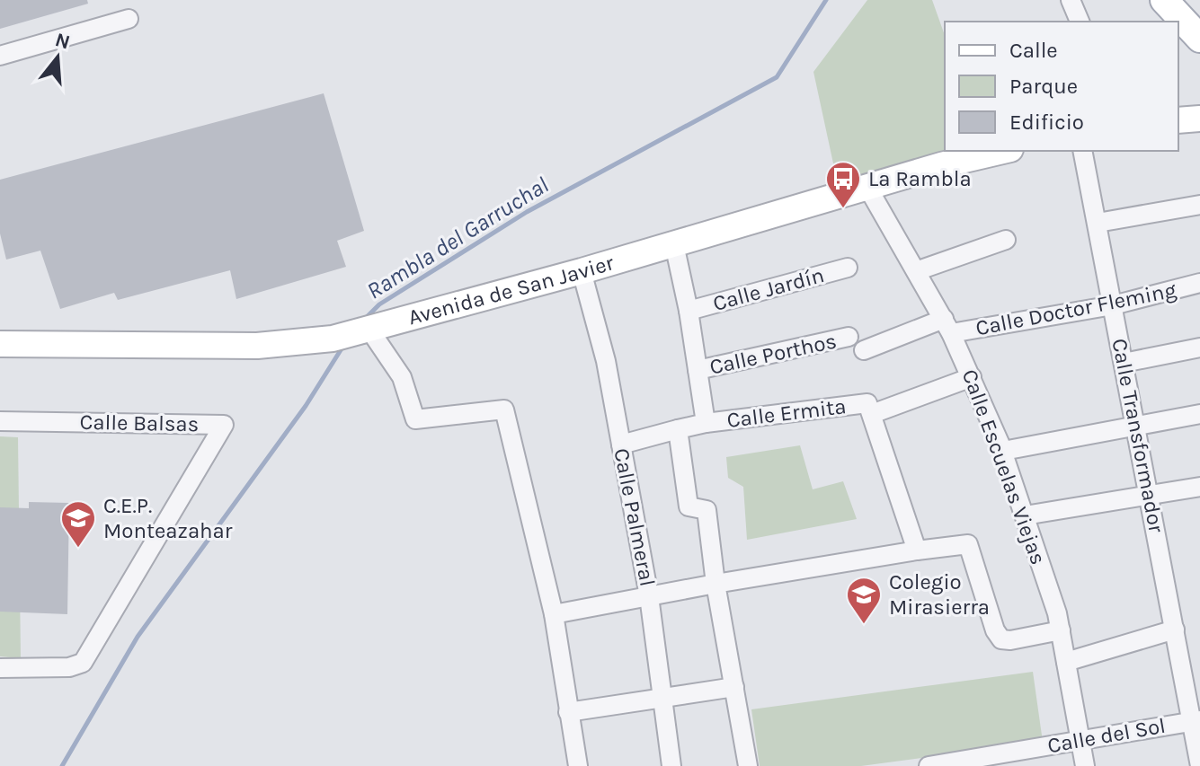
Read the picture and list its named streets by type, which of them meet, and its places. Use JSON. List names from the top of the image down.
{
  "streets": {
    "main road": ["Avenida de San Javier"],
    "street": [
      "Calle Jardín",
      "Calle Doctor Fleming",
      "Calle Porthos",
      "Calle Ermita",
      "Calle Balsas",
      "Calle Transformador",
      "Calle Escuelas Viejas",
      "Calle Palmeral",
      "Calle del Sol"
    ]
  },
  "crossings": [
    ["Avenida de San Javier", "Calle Escuelas Viejas"],
    ["Avenida de San Javier", "Calle Palmeral"],
    ["Calle Doctor Fleming", "Calle Transformador"],
    ["Calle Doctor Fleming", "Calle Escuelas Viejas"],
    ["Calle Ermita", "Calle Escuelas Viejas"],
    ["Calle Ermita", "Calle Palmeral"],
    ["Calle Transformador", "Calle del Sol"],
    ["Calle Escuelas Viejas", "Calle del Sol"]
  ],
  "water": ["Rambla del Garruchal"],
  "places": {
    "bus stop": ["La Rambla"],
    "school or university": ["C.E.P. Monteazahar", "Colegio Mirasierra"]
  },
  "legend": ["Calle", "Parque", "Edificio"],
  "north": "top"
}
